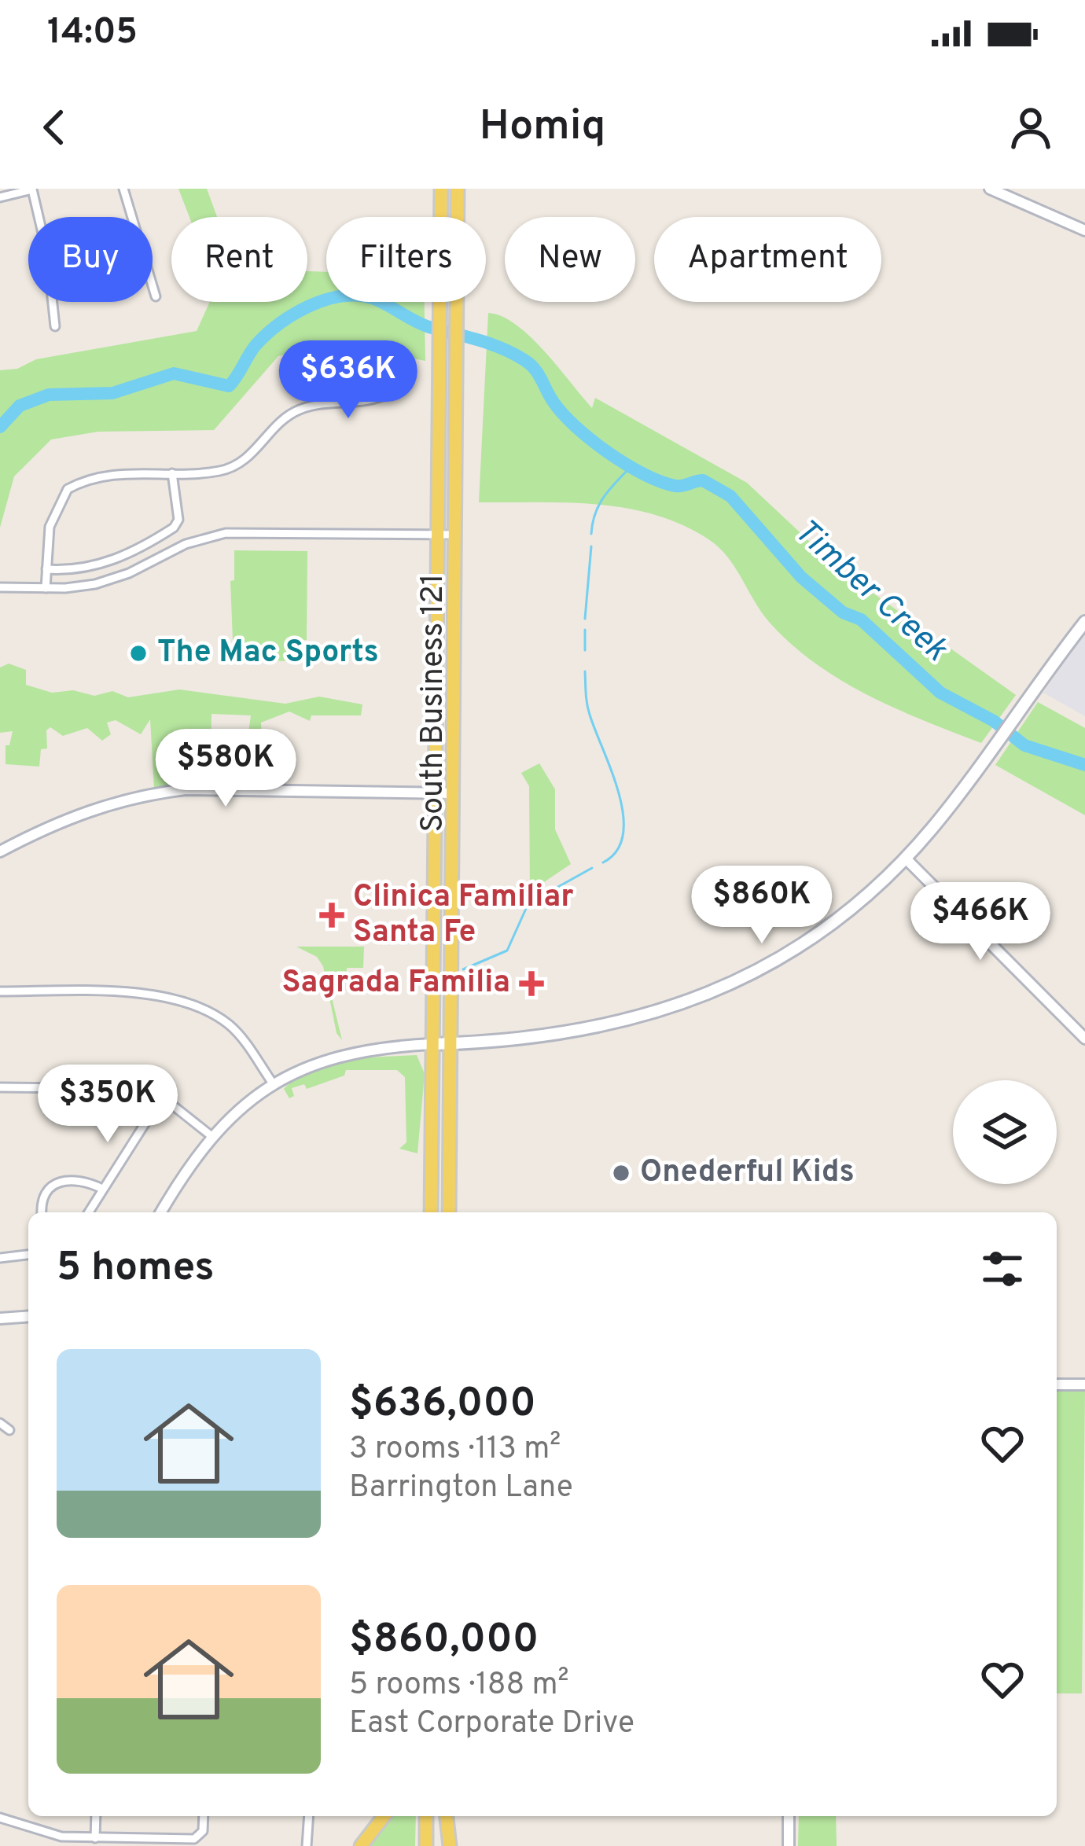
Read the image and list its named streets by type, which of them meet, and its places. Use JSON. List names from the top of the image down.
{
  "streets": {
    "main road": ["South Business 121"]
  },
  "water": ["Timber Creek"],
  "places": {
    "other": ["The Mac Sports", "Onederful Kids"],
    "health": ["Clinica Familiar Santa Fe", "Sagrada Familia"]
  },
  "page": {
    "status": "14:05",
    "header": "Homiq",
    "chip": [
      "Buy",
      "Rent",
      "Filters",
      "New",
      "Apartment"
    ],
    "price": [
      "$636K",
      "$580K",
      "$860K",
      "$466K",
      "$350K"
    ],
    "heading": "5 homes",
    "list": [
      {
        "name": "$636,000",
        "note": "3 rooms · 113 m² · Barrington Lane"
      },
      {
        "name": "$860,000",
        "note": "5 rooms · 188 m² · East Corporate Drive"
      }
    ]
  }
}
